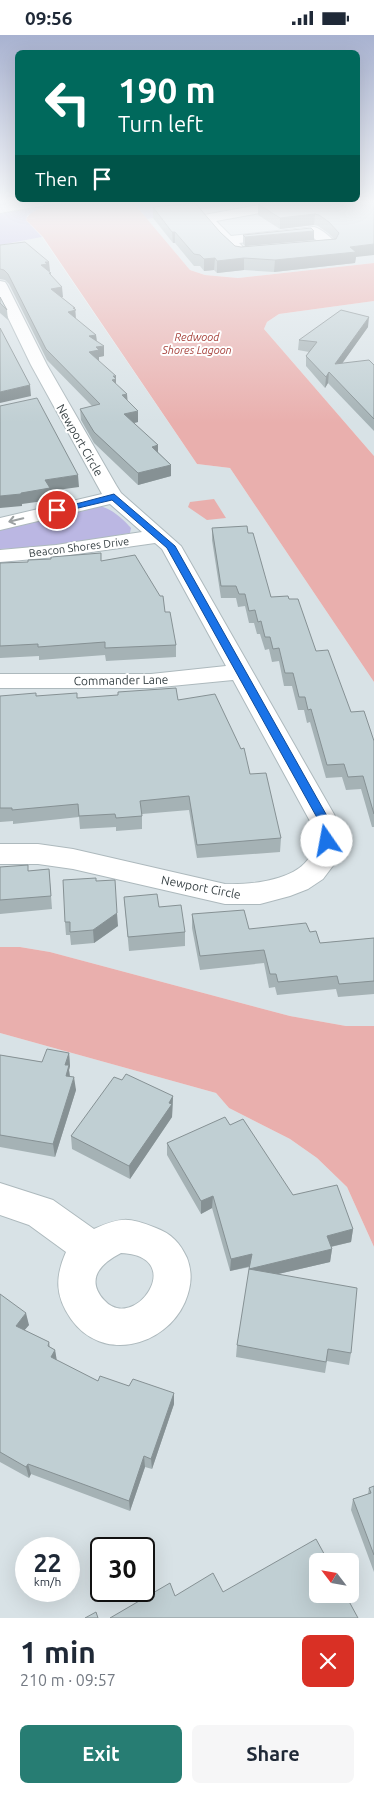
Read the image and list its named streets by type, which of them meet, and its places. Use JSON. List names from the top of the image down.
{
  "streets": {
    "street": ["Newport Circle", "Beacon Shores Drive", "Commander Lane"]
  },
  "crossings": [
    ["Newport Circle", "Beacon Shores Drive"],
    ["Newport Circle", "Commander Lane"]
  ],
  "water": ["Redwood Shores Lagoon"],
  "north": "top left",
  "page": {
    "status": "09:56",
    "turn": ["190 m", "Turn left"],
    "then": "Then",
    "speed": "22 km/h",
    "limit": "30",
    "heading": ["1 min", "210 m · 09:57"],
    "buttons": ["Exit", "Share"]
  }
}
